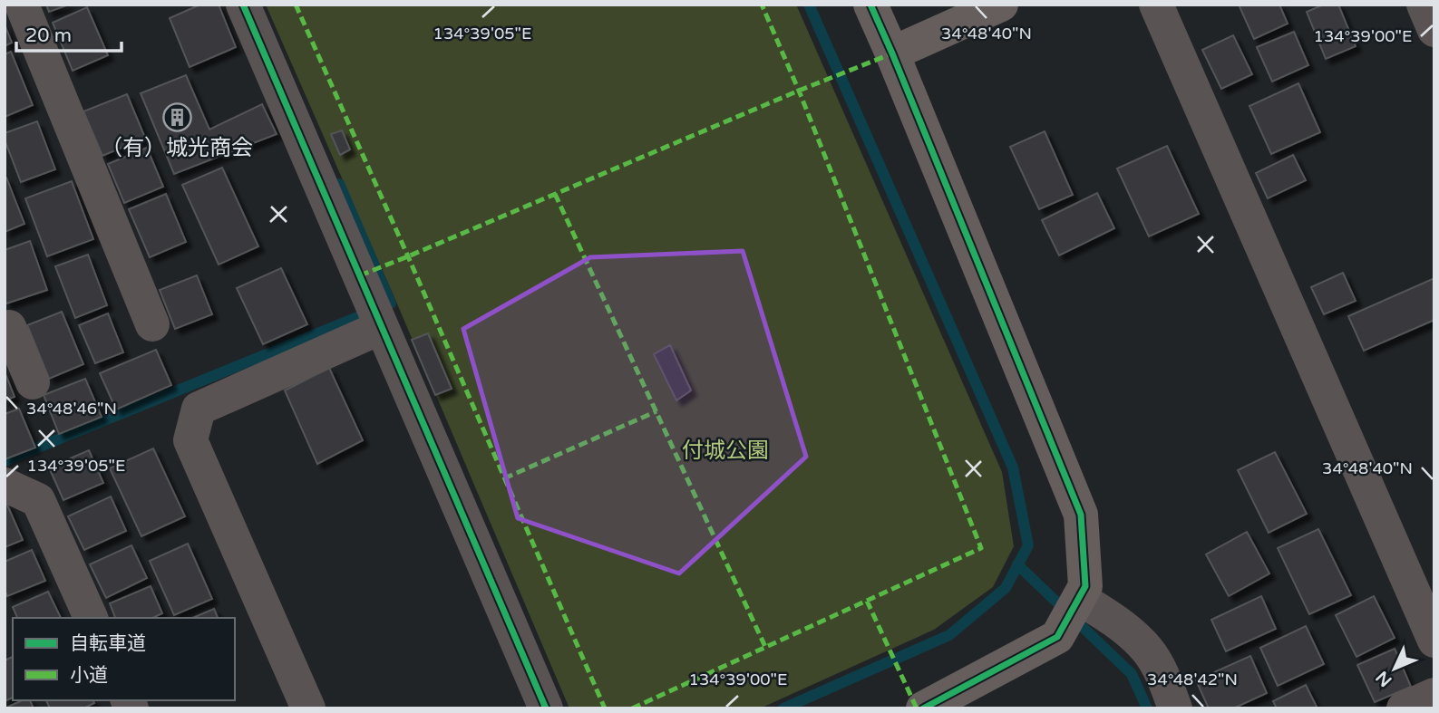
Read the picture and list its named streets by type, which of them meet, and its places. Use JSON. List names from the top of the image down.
{
  "parks": ["付城公園"],
  "places": {
    "building": ["（有）城光商会"]
  },
  "legend": ["自転車道", "小道"],
  "scale_bar": "20 m",
  "north": "bottom left",
  "coordinates": [
    "134°39'05\"E",
    "34°48'40\"N",
    "134°39'00\"E",
    "34°48'46\"N",
    "34°48'42\"N"
  ]
}
